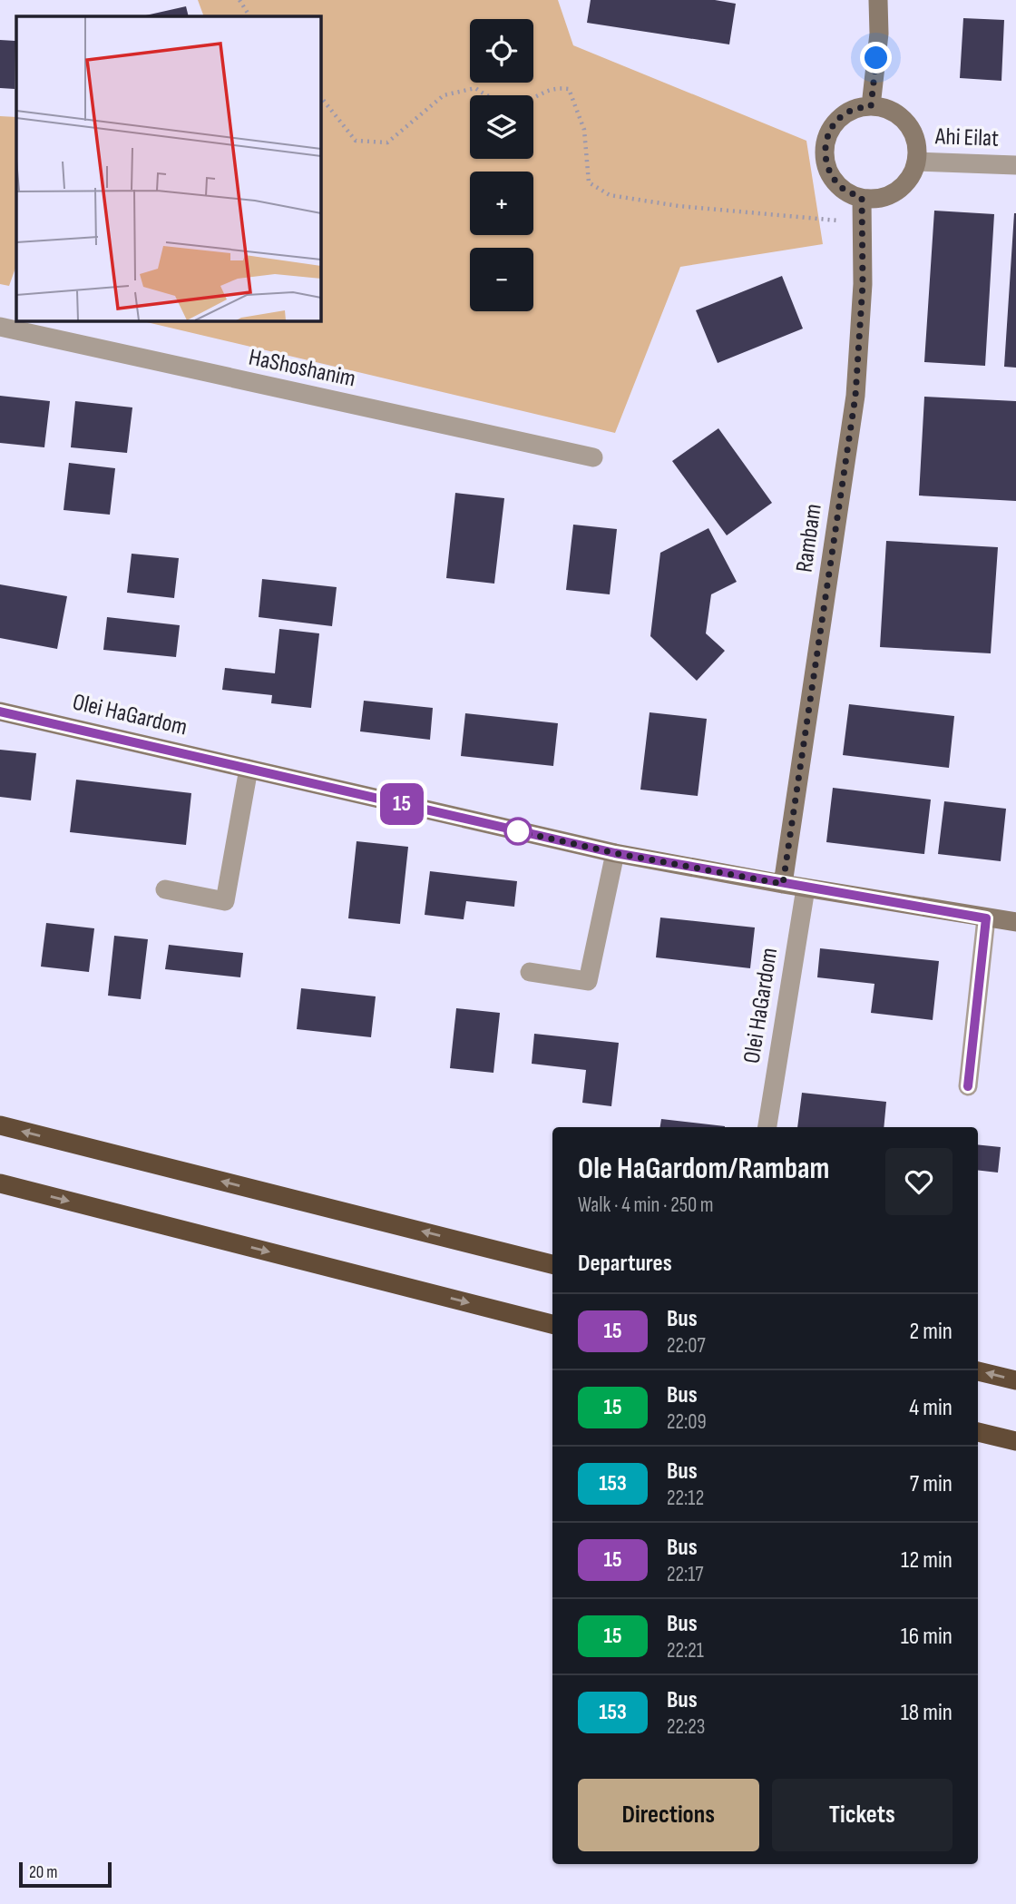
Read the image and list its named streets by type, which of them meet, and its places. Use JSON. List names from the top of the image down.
{
  "streets": {
    "street": [
      "Ahi Eilat",
      "HaShoshanim",
      "Rambam",
      "Olei HaGardom"
    ]
  },
  "crossings": [
    ["Ahi Eilat", "Rambam"],
    ["Rambam", "Olei HaGardom"]
  ],
  "lines": ["bus line 15"],
  "scale_bar": "20 m",
  "page": {
    "on_map": "15",
    "map_buttons": ["+", "−"],
    "heading": [
      ["Ole HaGardom/Rambam", "Walk · 4 min · 250 m"],
      "Departures"
    ],
    "list": [
      {
        "mark": "15",
        "name": "Bus",
        "note": "22:07",
        "value": "2 min"
      },
      {
        "mark": "15",
        "name": "Bus",
        "note": "22:09",
        "value": "4 min"
      },
      {
        "mark": "153",
        "name": "Bus",
        "note": "22:12",
        "value": "7 min"
      },
      {
        "mark": "15",
        "name": "Bus",
        "note": "22:17",
        "value": "12 min"
      },
      {
        "mark": "15",
        "name": "Bus",
        "note": "22:21",
        "value": "16 min"
      },
      {
        "mark": "153",
        "name": "Bus",
        "note": "22:23",
        "value": "18 min"
      }
    ],
    "buttons": ["Directions", "Tickets"],
    "scale": "20 m"
  }
}
